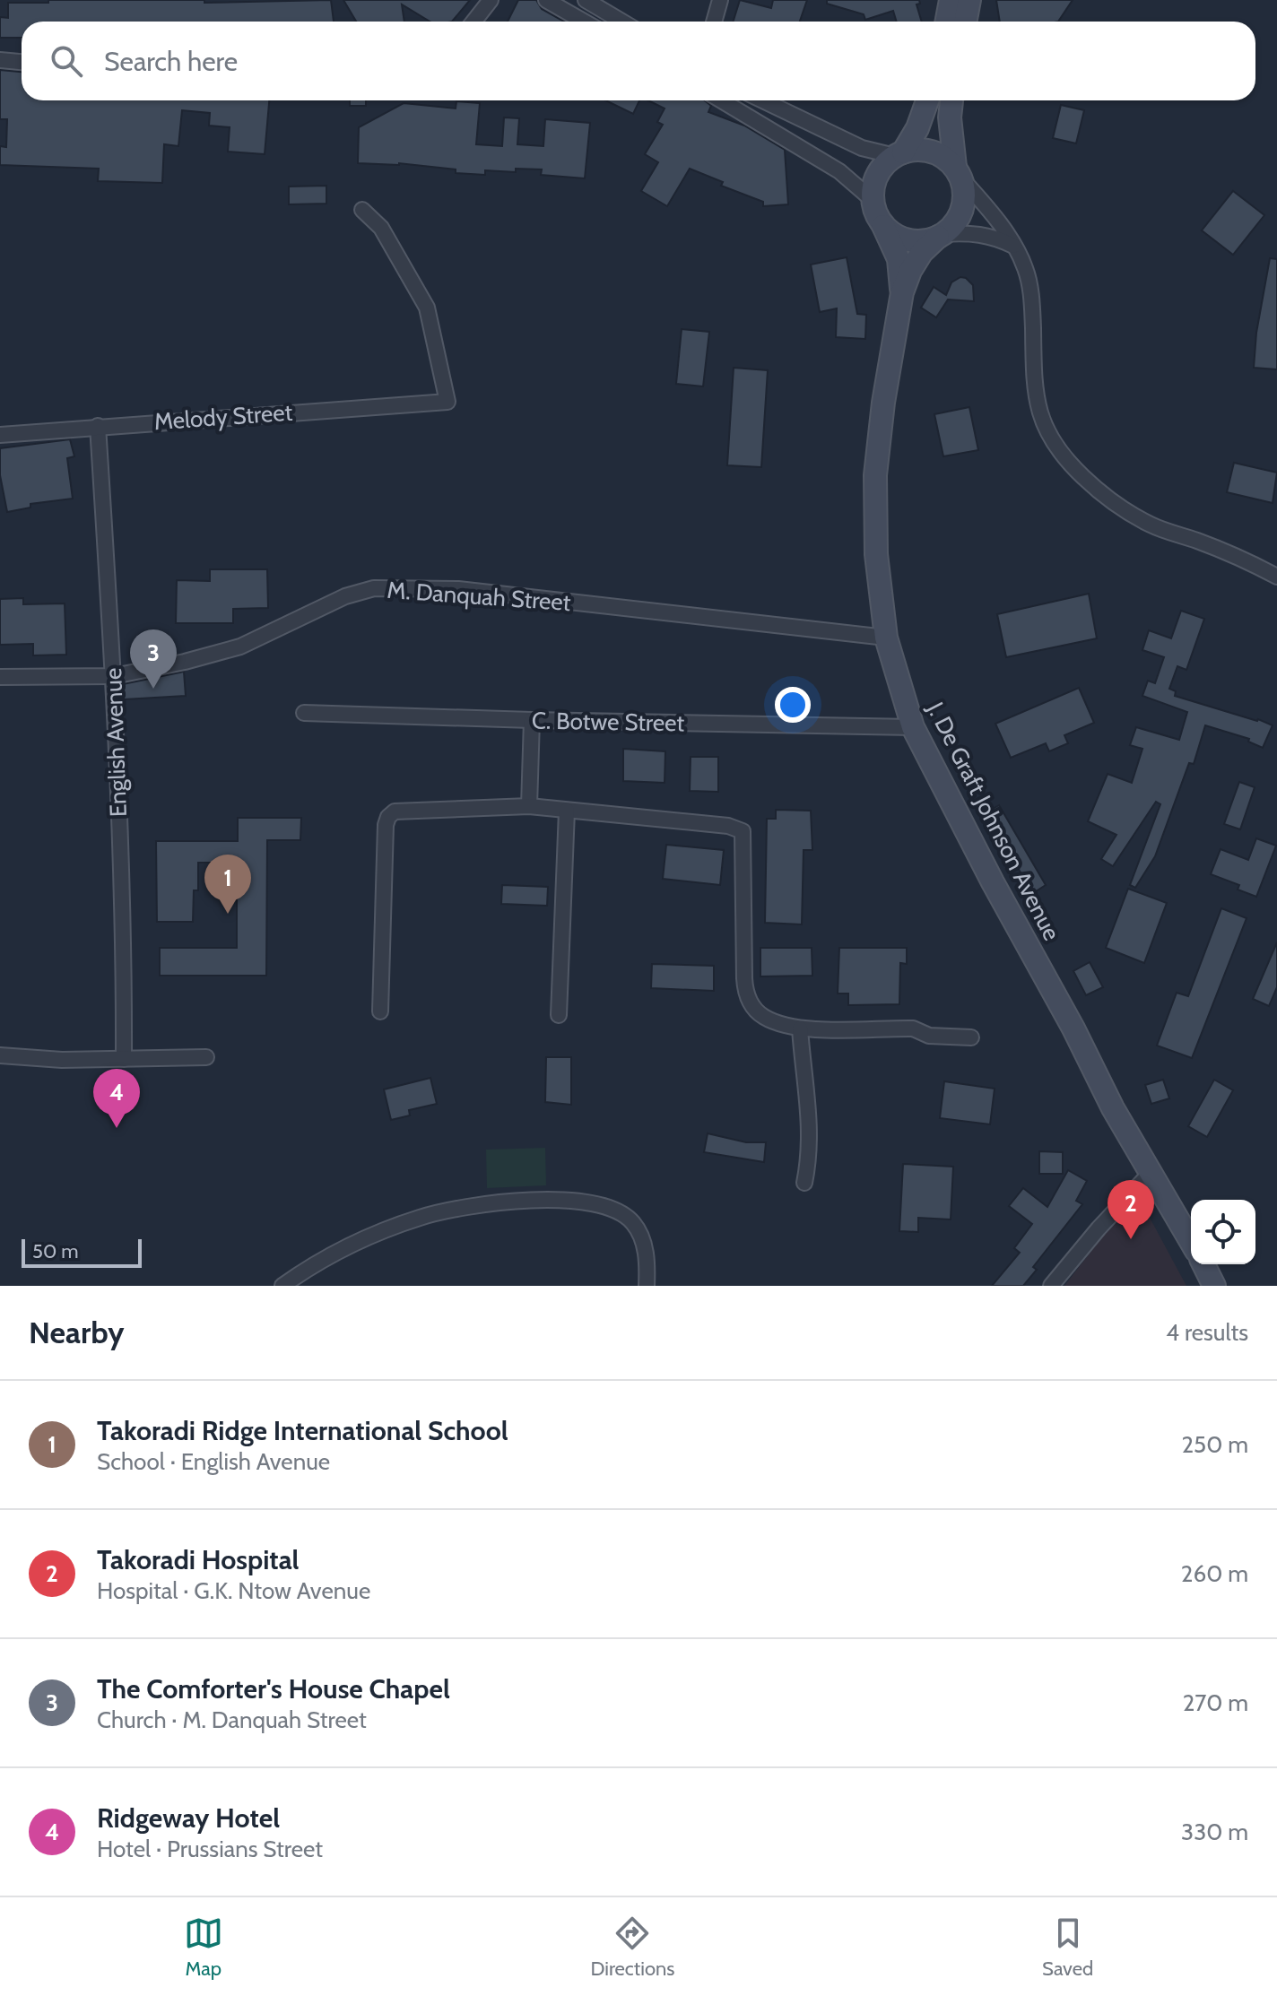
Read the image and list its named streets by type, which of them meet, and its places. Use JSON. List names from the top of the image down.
{
  "streets": {
    "street": [
      "Melody Street",
      "M. Danquah Street",
      "C. Botwe Street",
      "English Avenue",
      "J. De Graft Johnson Avenue"
    ]
  },
  "crossings": [
    ["Melody Street", "English Avenue"],
    ["M. Danquah Street", "English Avenue"],
    ["M. Danquah Street", "J. De Graft Johnson Avenue"],
    ["C. Botwe Street", "J. De Graft Johnson Avenue"]
  ],
  "scale_bar": "50 m",
  "page": {
    "search": "Search here",
    "pins": [
      "3",
      "1",
      "4",
      "2"
    ],
    "scale": "50 m",
    "heading": ["Nearby", "4 results"],
    "list": [
      {
        "mark": "1",
        "name": "Takoradi Ridge International School",
        "note": "School · English Avenue",
        "value": "250 m"
      },
      {
        "mark": "2",
        "name": "Takoradi Hospital",
        "note": "Hospital · G.K. Ntow Avenue",
        "value": "260 m"
      },
      {
        "mark": "3",
        "name": "The Comforter's House Chapel",
        "note": "Church · M. Danquah Street",
        "value": "270 m"
      },
      {
        "mark": "4",
        "name": "Ridgeway Hotel",
        "note": "Hotel · Prussians Street",
        "value": "330 m"
      }
    ],
    "nav": ["Map", "Directions", "Saved"]
  }
}
